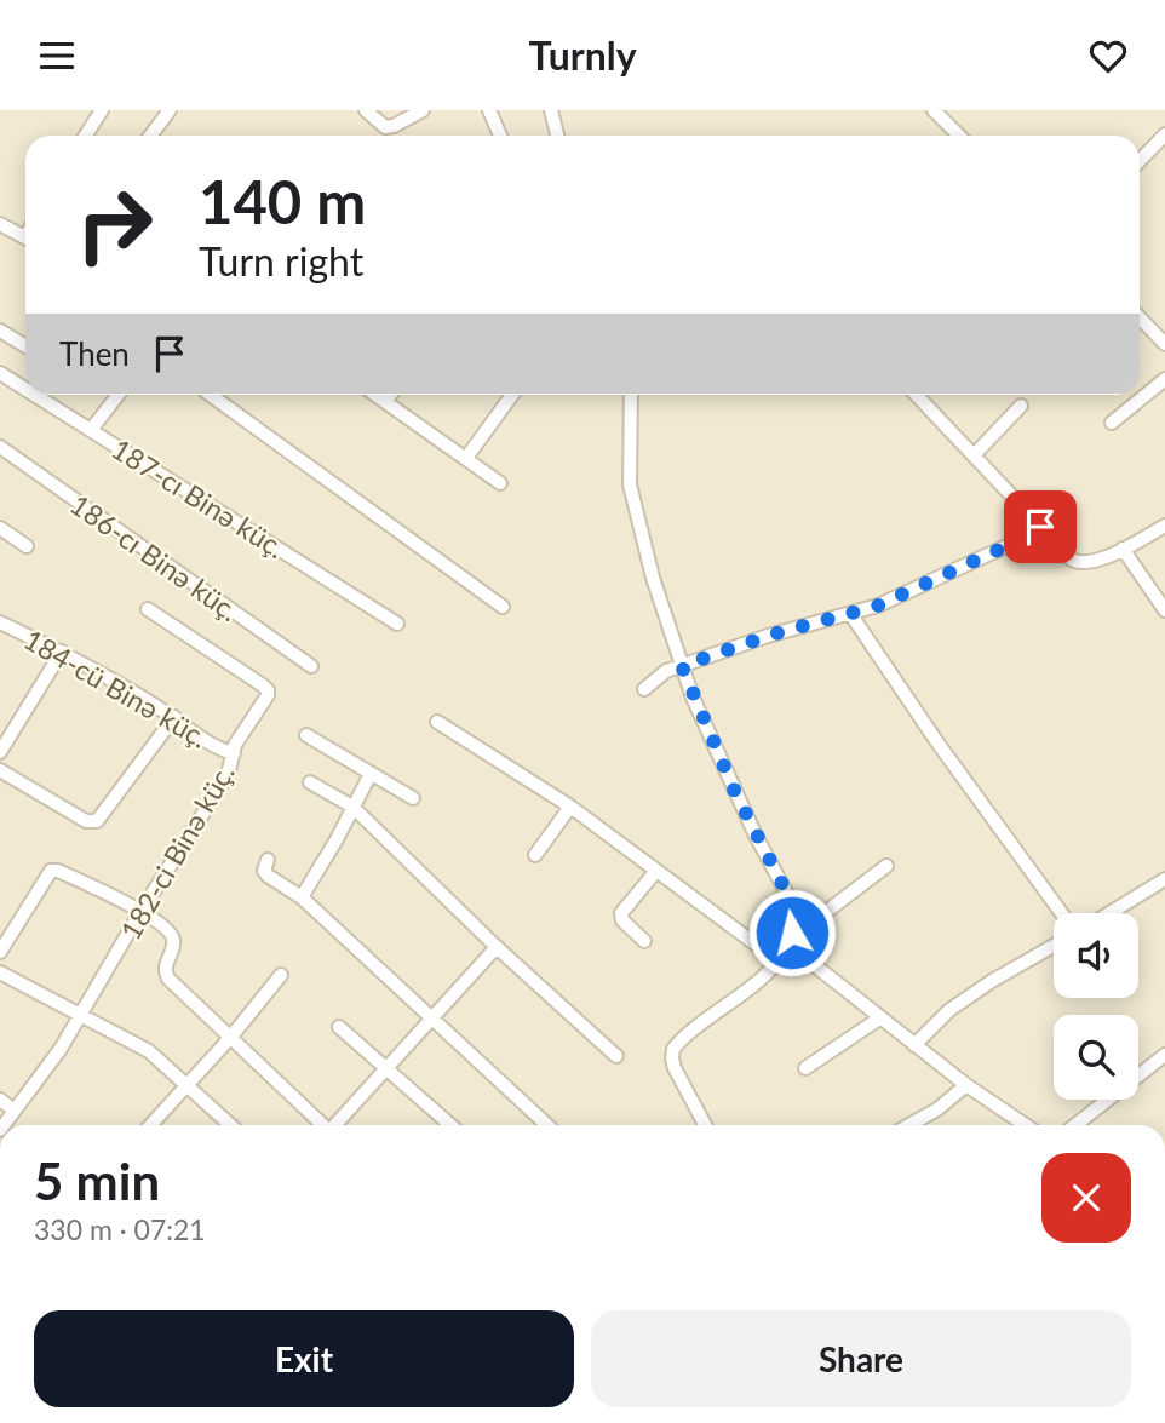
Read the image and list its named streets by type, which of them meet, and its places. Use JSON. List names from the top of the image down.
{
  "streets": {
    "street": [
      "187-cı Binə küç.",
      "186-cı Binə küç.",
      "184-cü Binə küç.",
      "182-ci Binə küç."
    ]
  },
  "crossings": [
    ["184-cü Binə küç.", "182-ci Binə küç."]
  ],
  "page": {
    "header": "Turnly",
    "turn": ["140 m", "Turn right"],
    "then": "Then",
    "heading": ["5 min", "330 m · 07:21"],
    "buttons": ["Exit", "Share"]
  }
}
